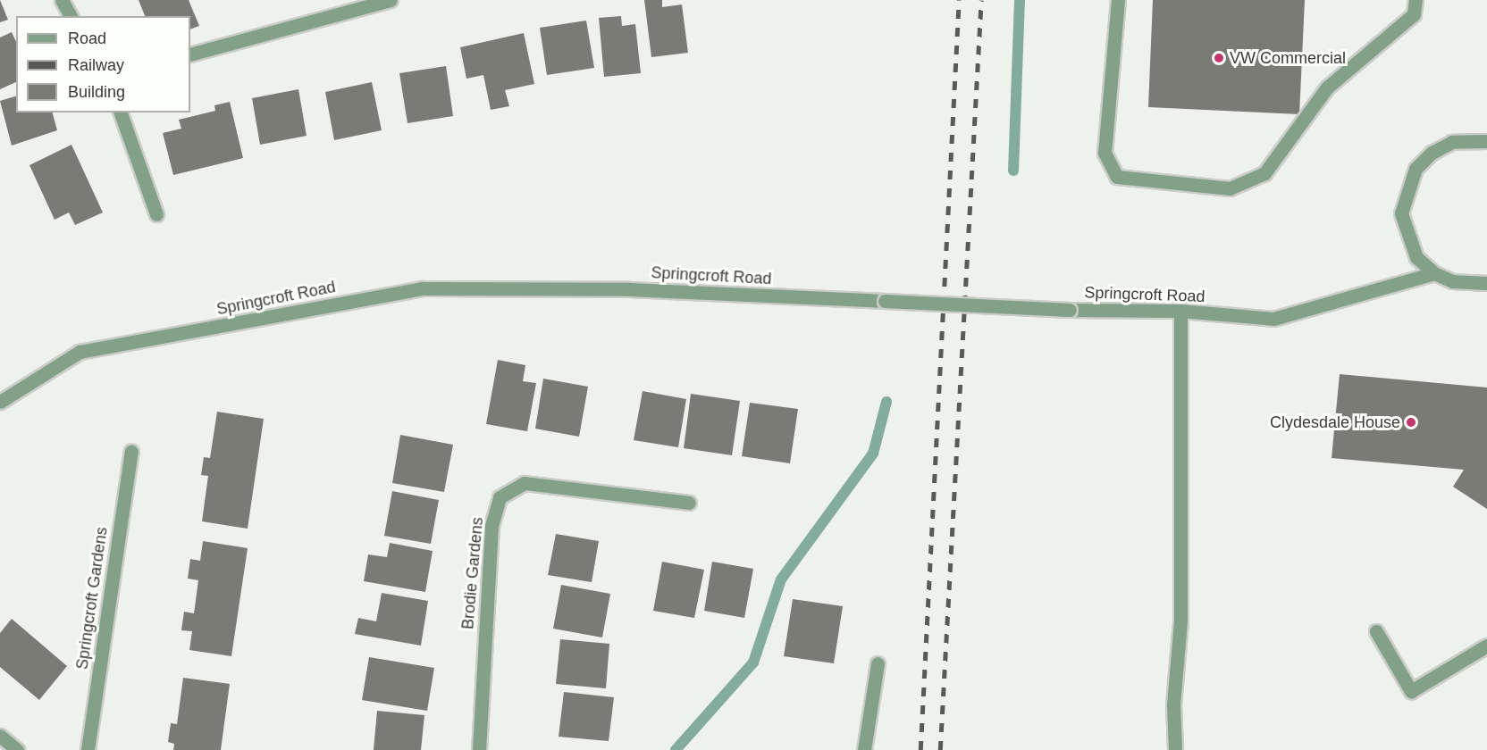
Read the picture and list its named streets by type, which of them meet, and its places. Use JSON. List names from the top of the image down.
{
  "streets": {
    "street": ["Springcroft Road", "Brodie Gardens", "Springcroft Gardens"]
  },
  "places": ["VW Commercial", "Clydesdale House"],
  "legend": ["Road", "Railway", "Building"]
}
